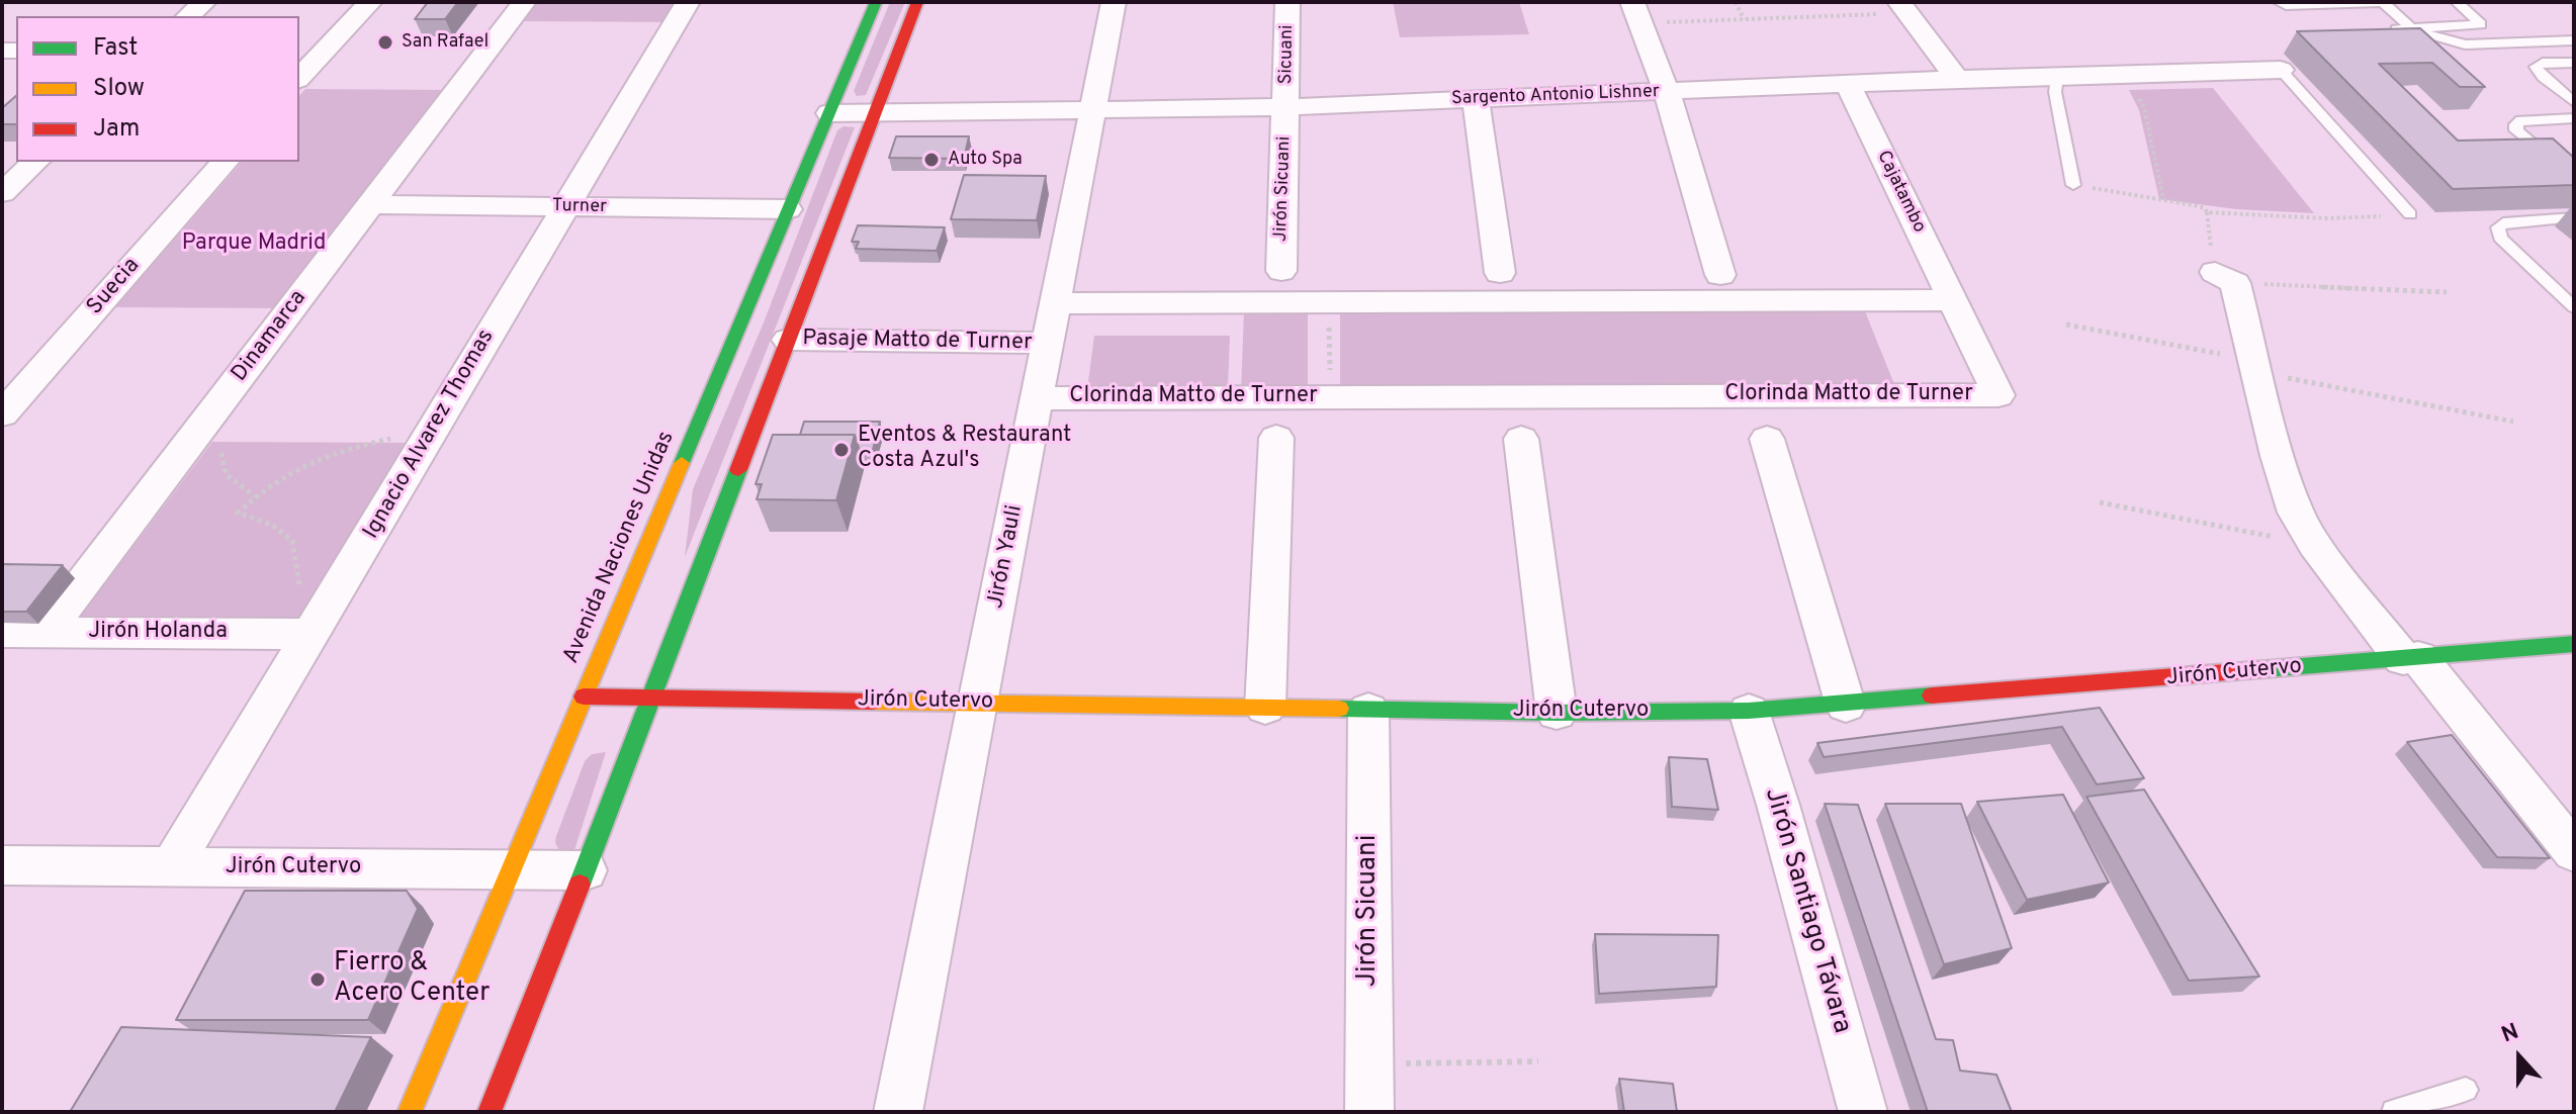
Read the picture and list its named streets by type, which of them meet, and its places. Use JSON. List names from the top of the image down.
{
  "streets": {
    "main road": ["Avenida Naciones Unidas", "Jirón Cutervo"],
    "street": [
      "Sicuani",
      "Sargento Antonio Lishner",
      "Jirón Sicuani",
      "Cajatambo",
      "Turner",
      "Suecia",
      "Dinamarca",
      "Pasaje Matto de Turner",
      "Clorinda Matto de Turner",
      "Ignacio Alvarez Thomas",
      "Jirón Yauli",
      "Jirón Holanda",
      "Jirón Santiago Távara"
    ]
  },
  "crossings": [
    ["Sicuani", "Sargento Antonio Lishner"],
    ["Sicuani", "Jirón Sicuani"],
    ["Sargento Antonio Lishner", "Jirón Sicuani"],
    ["Sargento Antonio Lishner", "Cajatambo"],
    ["Sargento Antonio Lishner", "Avenida Naciones Unidas"],
    ["Sargento Antonio Lishner", "Jirón Yauli"],
    ["Jirón Sicuani", "Jirón Cutervo"],
    ["Cajatambo", "Clorinda Matto de Turner"],
    ["Turner", "Dinamarca"],
    ["Turner", "Ignacio Alvarez Thomas"],
    ["Turner", "Avenida Naciones Unidas"],
    ["Dinamarca", "Jirón Holanda"],
    ["Pasaje Matto de Turner", "Jirón Yauli"],
    ["Clorinda Matto de Turner", "Jirón Yauli"],
    ["Ignacio Alvarez Thomas", "Jirón Holanda"],
    ["Ignacio Alvarez Thomas", "Jirón Cutervo"],
    ["Avenida Naciones Unidas", "Jirón Cutervo"],
    ["Jirón Yauli", "Jirón Cutervo"],
    ["Jirón Cutervo", "Jirón Santiago Távara"]
  ],
  "parks": ["Parque Madrid"],
  "places": [
    "San Rafael",
    "Auto Spa",
    "Eventos & Restaurant Costa Azul's",
    "Fierro & Acero Center"
  ],
  "legend": ["Fast", "Slow", "Jam"],
  "north": "top"
}
